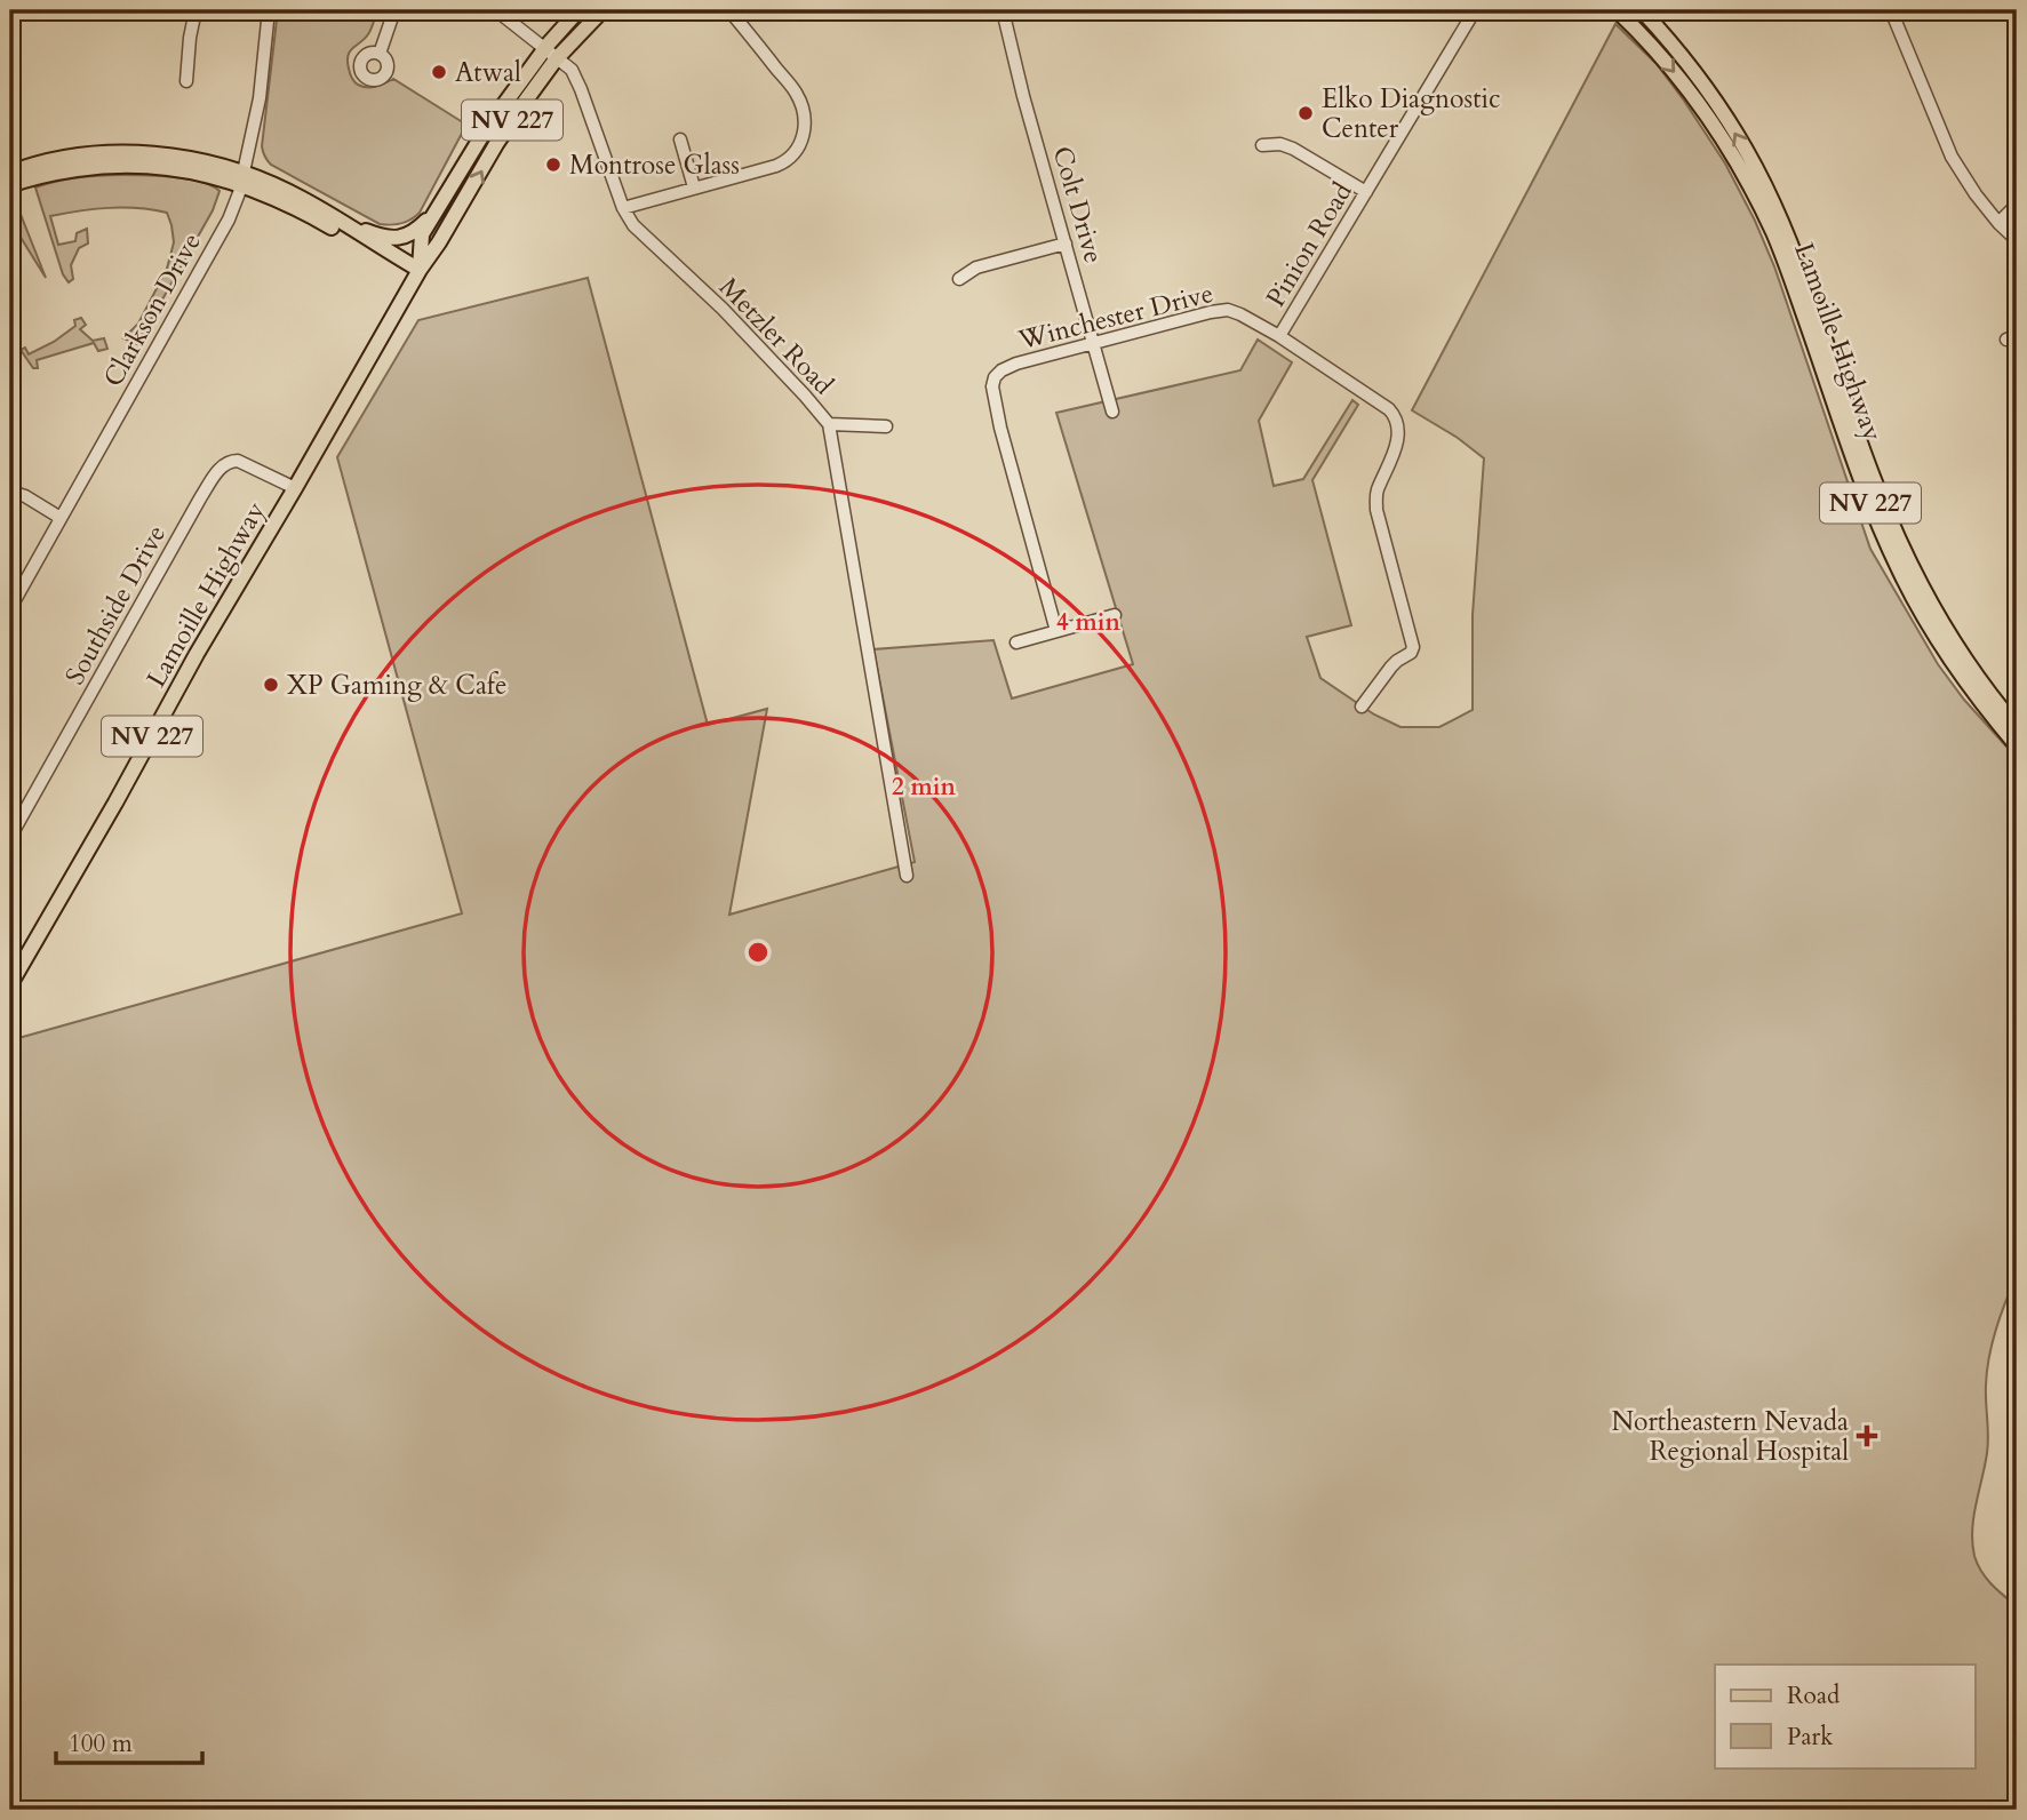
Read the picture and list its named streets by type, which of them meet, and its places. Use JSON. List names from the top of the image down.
{
  "streets": {
    "main road": ["NV 227", "Lamoille Highway"],
    "street": [
      "Colt Drive",
      "Pinion Road",
      "Clarkson Drive",
      "Winchester Drive",
      "Metzler Road",
      "Southside Drive"
    ]
  },
  "crossings": [
    ["Colt Drive", "Winchester Drive"],
    ["Pinion Road", "Winchester Drive"],
    ["Metzler Road", "Lamoille Highway"],
    ["Lamoille Highway", "Southside Drive"]
  ],
  "places": {
    "other": [
      "Atwal",
      "Elko Diagnostic Center",
      "Montrose Glass",
      "XP Gaming & Cafe"
    ],
    "health": ["Northeastern Nevada Regional Hospital"]
  },
  "legend": ["Road", "Park"],
  "scale_bar": "100 m",
  "rings": ["4 min", "2 min"]
}
